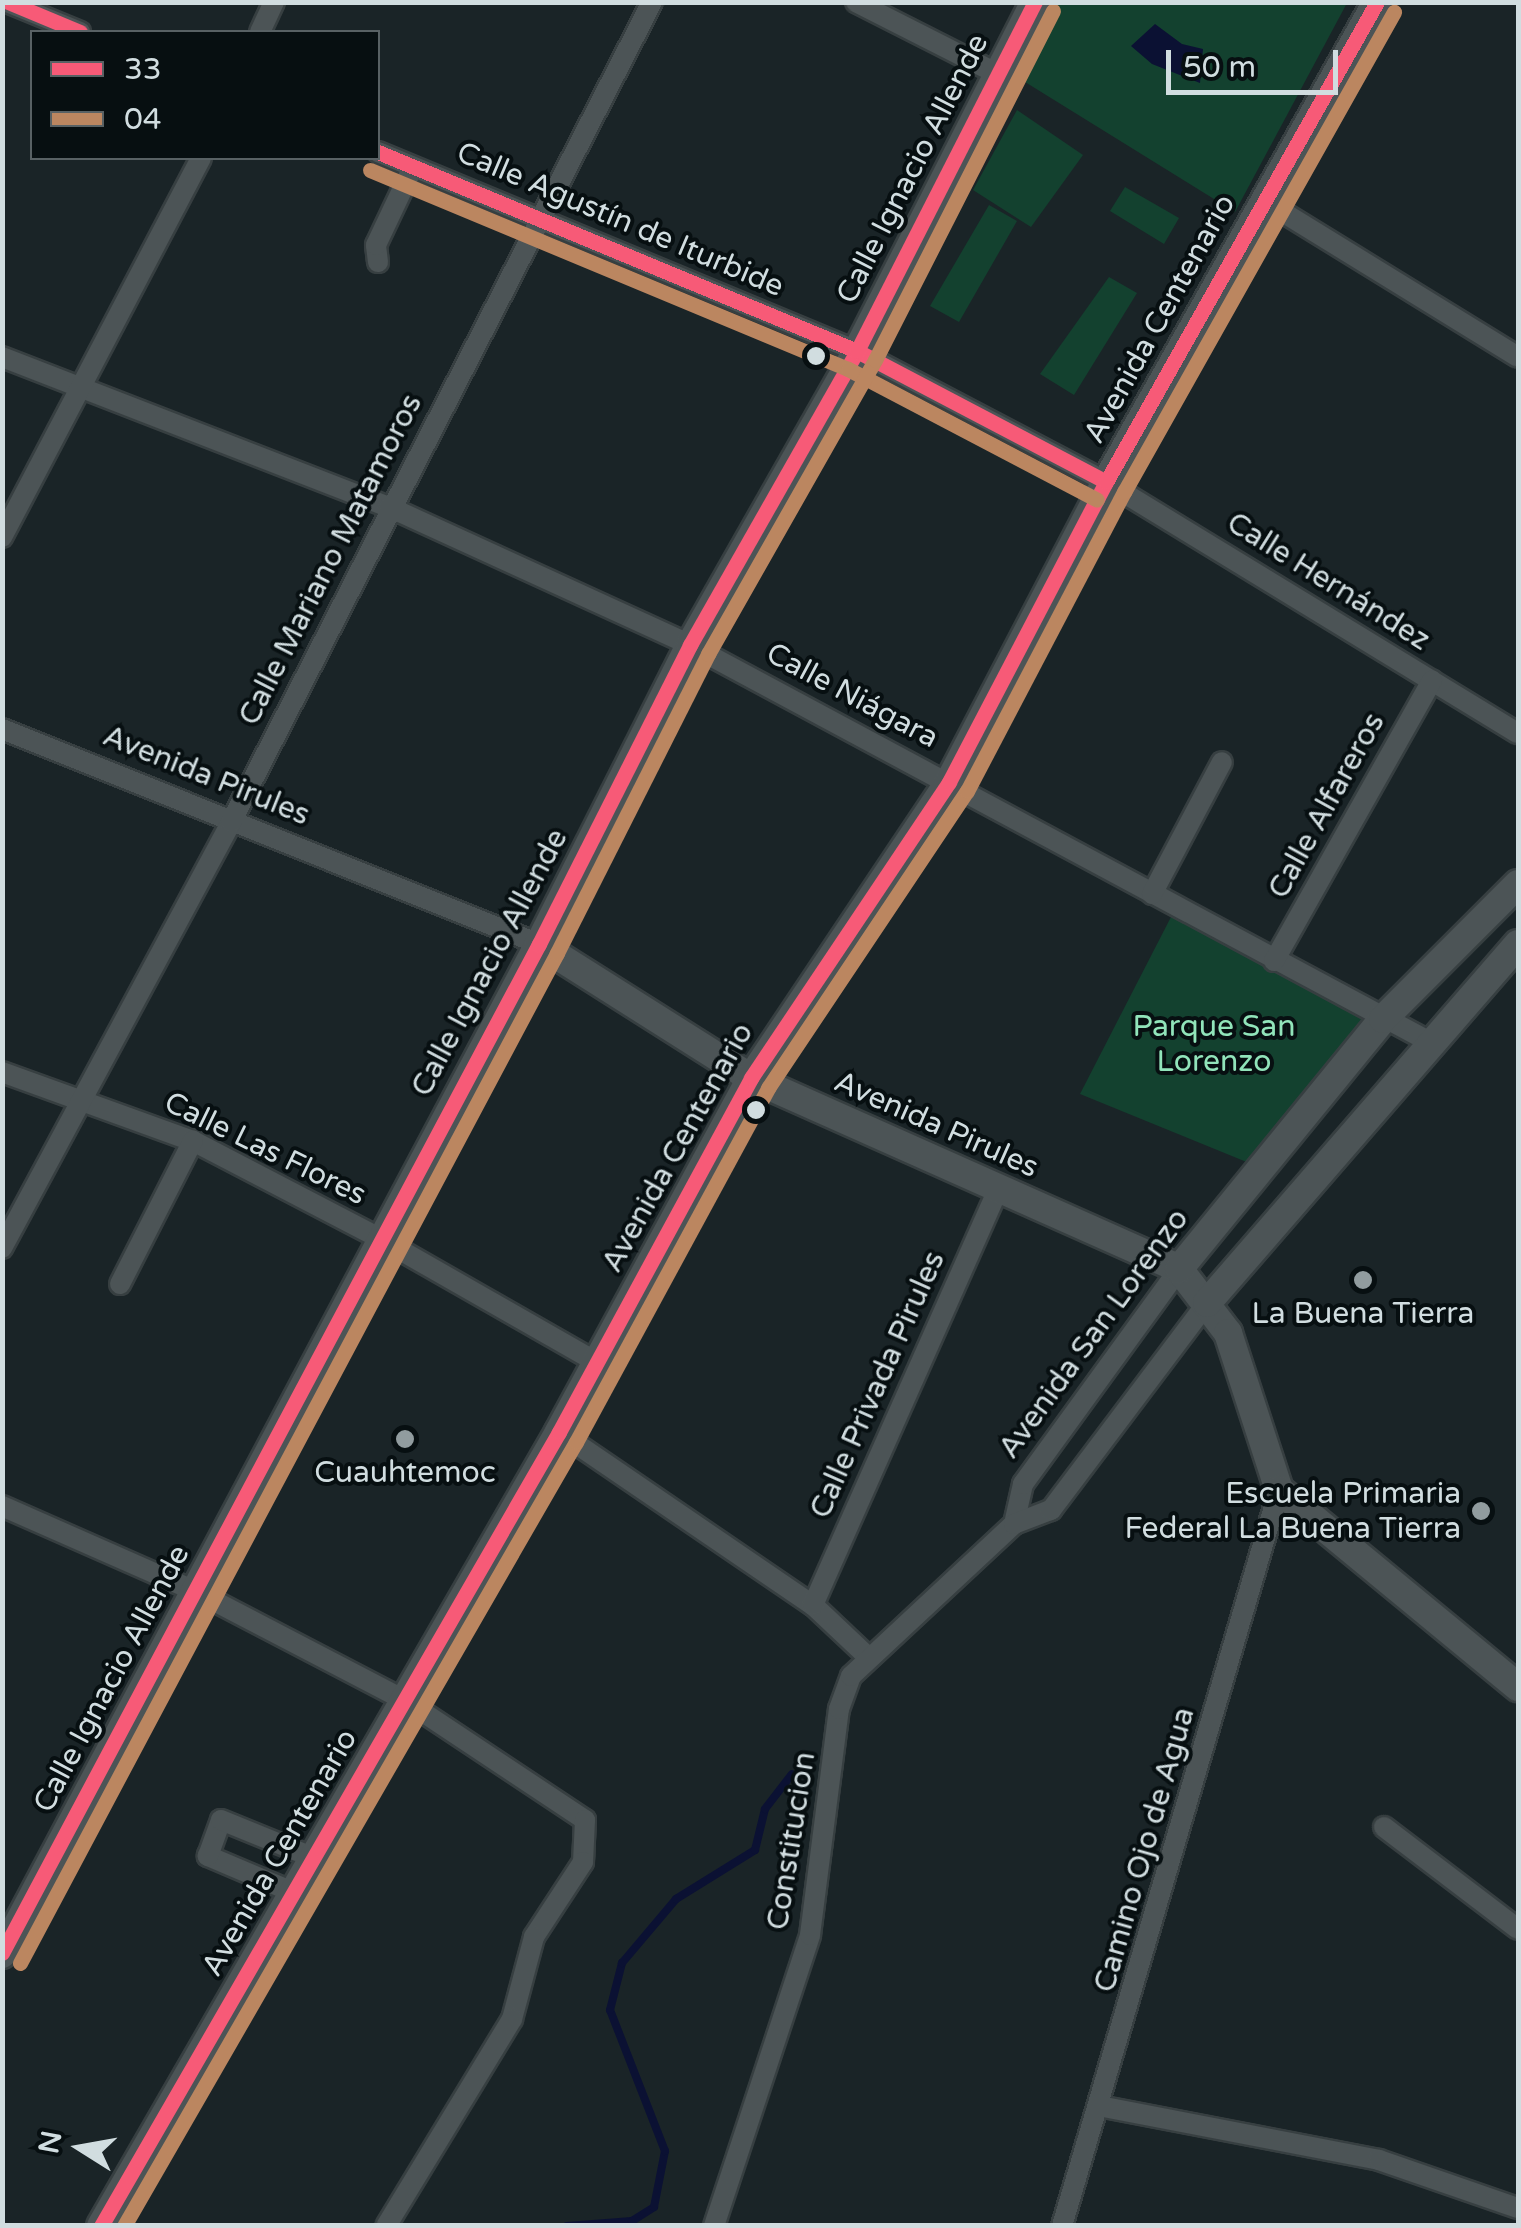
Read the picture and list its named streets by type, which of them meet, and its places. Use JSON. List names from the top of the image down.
{
  "streets": {
    "street": [
      "Calle Ignacio Allende",
      "Calle Agustín de Iturbide",
      "Avenida Centenario",
      "Calle Mariano Matamoros",
      "Calle Hernández",
      "Calle Niágara",
      "Avenida Pirules",
      "Calle Alfareros",
      "Calle Las Flores",
      "Avenida San Lorenzo",
      "Calle Privada Pirules",
      "Constitucion",
      "Camino Ojo de Agua"
    ]
  },
  "crossings": [
    ["Calle Ignacio Allende", "Calle Agustín de Iturbide"],
    ["Calle Ignacio Allende", "Calle Niágara"],
    ["Calle Ignacio Allende", "Avenida Pirules"],
    ["Calle Ignacio Allende", "Calle Las Flores"],
    ["Calle Agustín de Iturbide", "Avenida Centenario"],
    ["Calle Agustín de Iturbide", "Calle Mariano Matamoros"],
    ["Calle Agustín de Iturbide", "Calle Hernández"],
    ["Avenida Centenario", "Calle Hernández"],
    ["Avenida Centenario", "Calle Niágara"],
    ["Avenida Centenario", "Avenida Pirules"],
    ["Avenida Centenario", "Calle Las Flores"],
    ["Calle Mariano Matamoros", "Calle Niágara"],
    ["Calle Mariano Matamoros", "Avenida Pirules"],
    ["Calle Mariano Matamoros", "Calle Las Flores"],
    ["Calle Hernández", "Calle Alfareros"],
    ["Calle Niágara", "Calle Alfareros"],
    ["Calle Niágara", "Avenida San Lorenzo"],
    ["Avenida Pirules", "Avenida San Lorenzo"],
    ["Avenida Pirules", "Calle Privada Pirules"],
    ["Avenida Pirules", "Camino Ojo de Agua"],
    ["Avenida San Lorenzo", "Constitucion"]
  ],
  "parks": ["Parque San Lorenzo"],
  "places": ["La Buena Tierra", "Cuauhtemoc", "Escuela Primaria Federal La Buena Tierra"],
  "lines": ["transit line 33", "transit line 04"],
  "legend": ["33", "04"],
  "scale_bar": "50 m",
  "north": "left"
}
